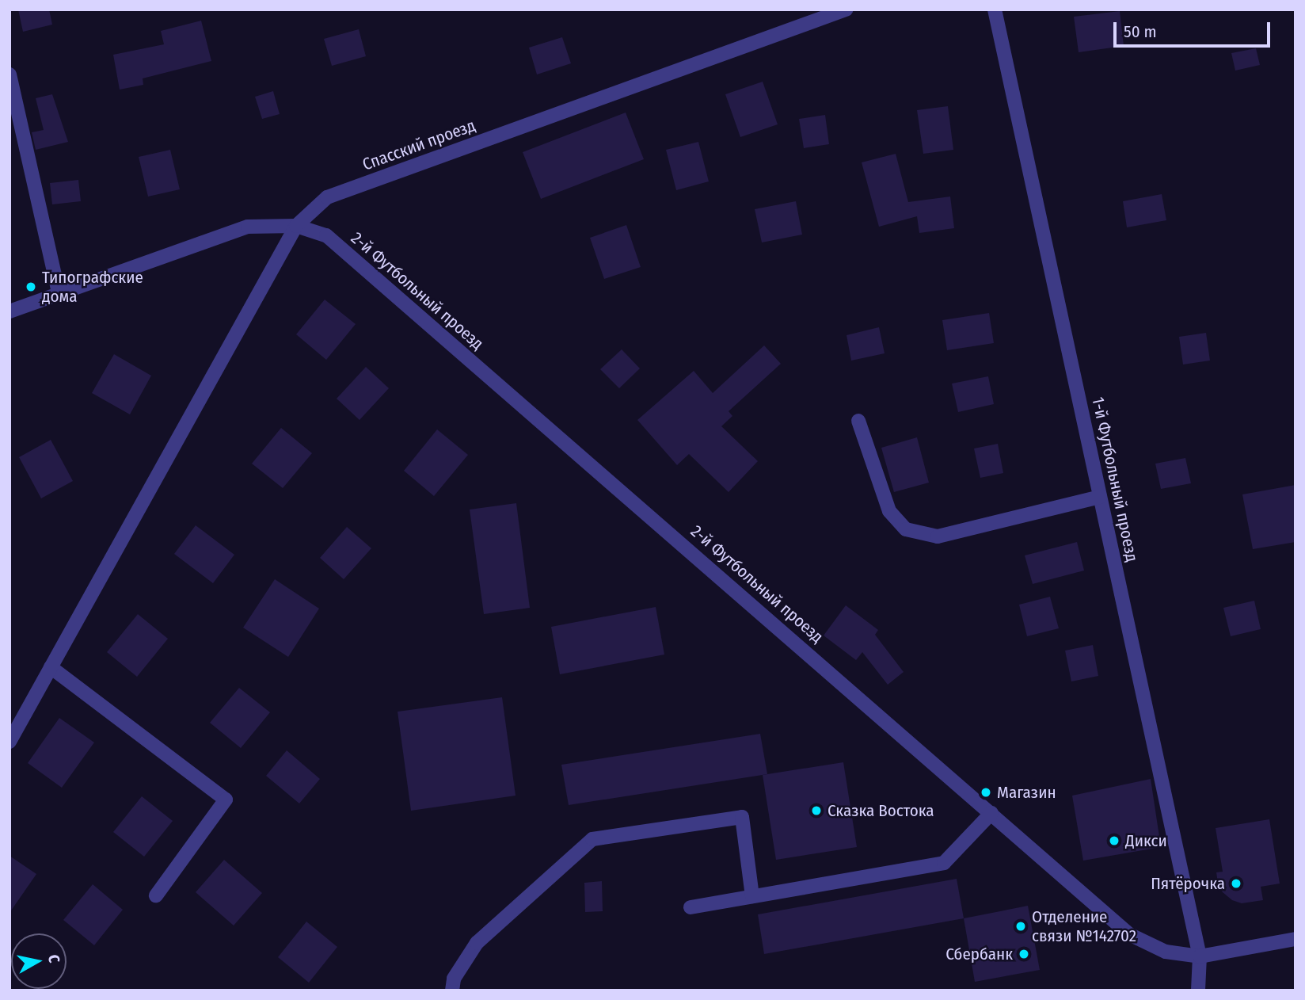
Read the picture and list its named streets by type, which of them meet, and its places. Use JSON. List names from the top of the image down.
{
  "streets": {
    "street": ["Спасский проезд", "2-й Футбольный проезд", "1-й Футбольный проезд"]
  },
  "crossings": [
    ["Спасский проезд", "2-й Футбольный проезд"],
    ["2-й Футбольный проезд", "1-й Футбольный проезд"]
  ],
  "places": [
    "Типографские дома",
    "Магазин",
    "Сказка Востока",
    "Дикси",
    "Пятёрочка",
    "Отделение связи №142702",
    "Сбербанк"
  ],
  "scale_bar": "50 m",
  "north": "right"
}
